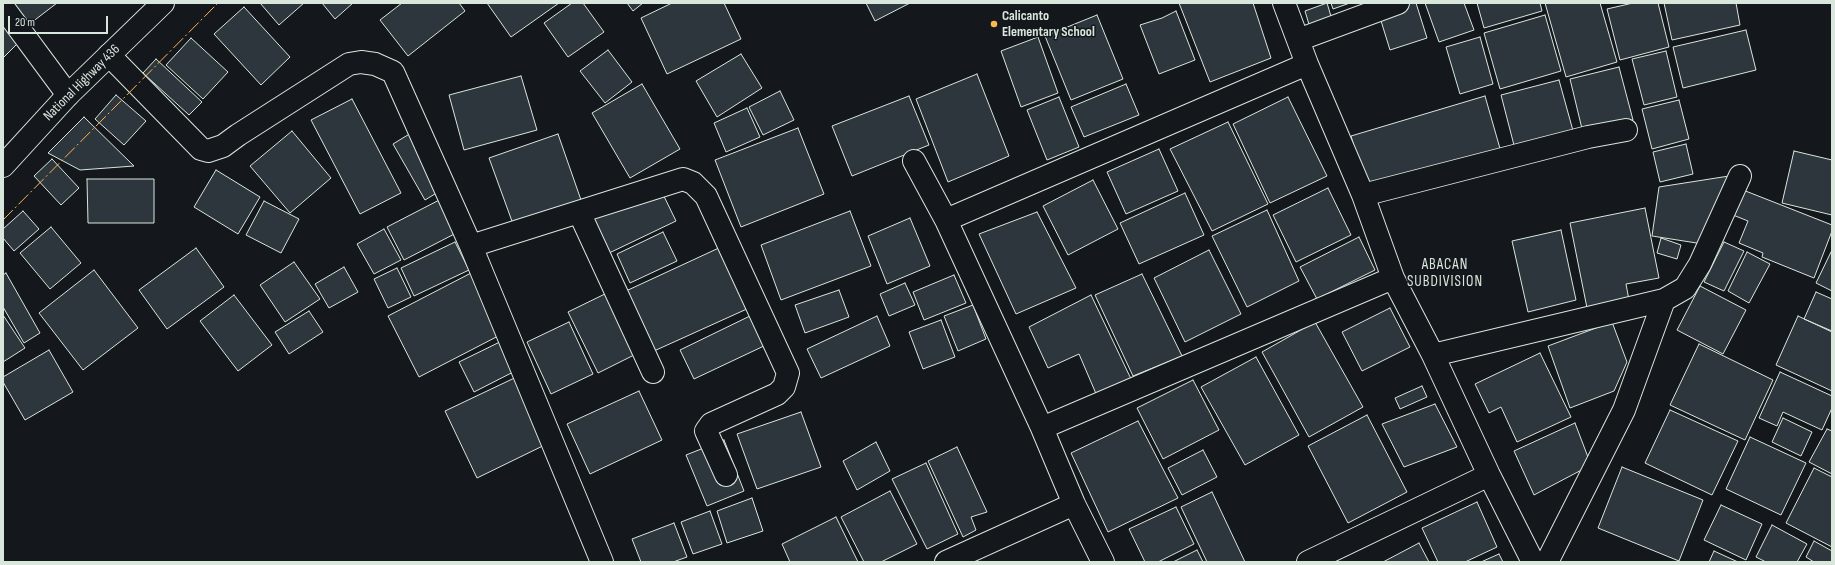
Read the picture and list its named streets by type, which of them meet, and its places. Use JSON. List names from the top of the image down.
{
  "streets": {
    "street": ["National Highway 436"]
  },
  "districts": ["ABACAN SUBDIVISION"],
  "places": ["Calicanto Elementary School"],
  "scale_bar": "20 m"
}
